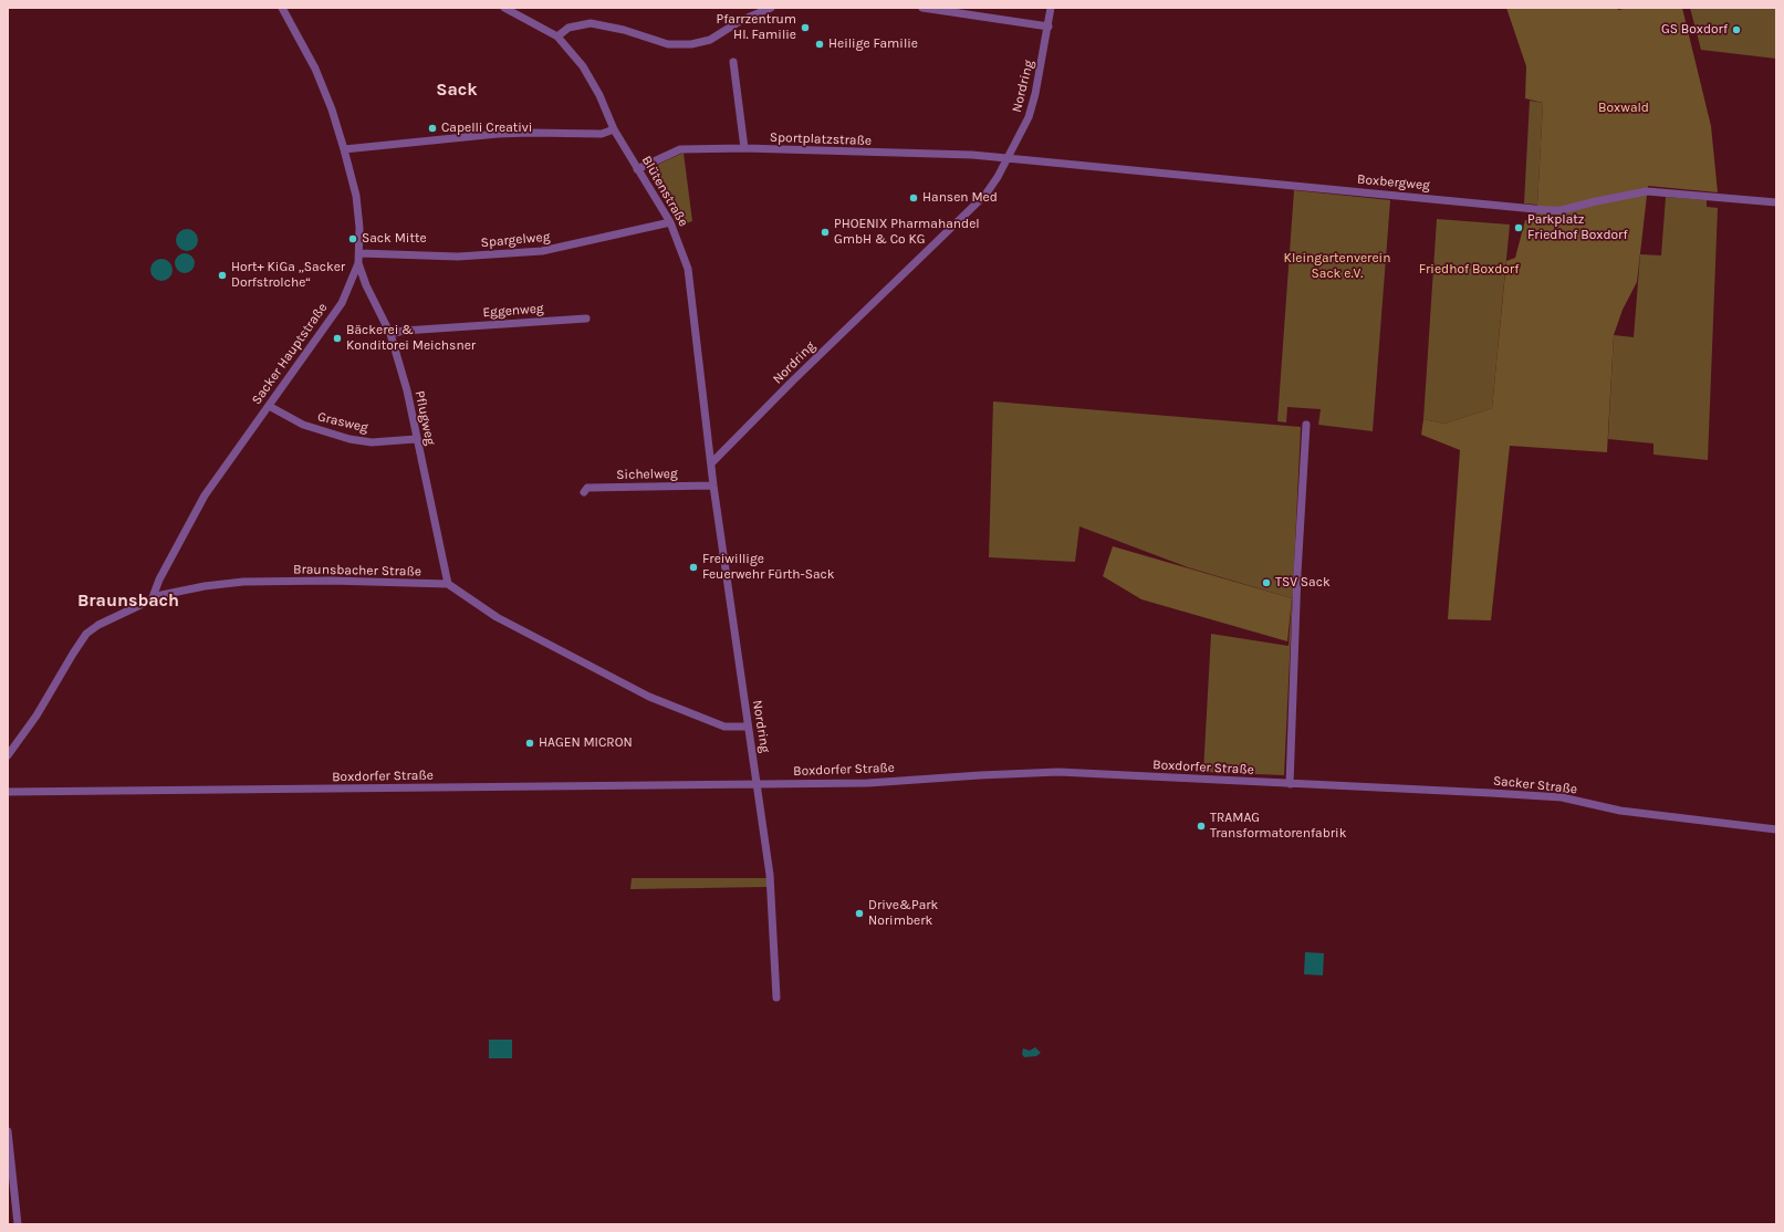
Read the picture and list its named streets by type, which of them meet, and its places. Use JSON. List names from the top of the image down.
{
  "streets": {
    "street": [
      "Nordring",
      "Sportplatzstraße",
      "Boxbergweg",
      "Blütenstraße",
      "Spargelweg",
      "Eggenweg",
      "Sacker Hauptstraße",
      "Pflugweg",
      "Grasweg",
      "Sichelweg",
      "Braunsbacher Straße",
      "Boxdorfer Straße",
      "Sacker Straße"
    ]
  },
  "crossings": [
    ["Nordring", "Sportplatzstraße"],
    ["Nordring", "Boxbergweg"],
    ["Nordring", "Blütenstraße"],
    ["Nordring", "Sichelweg"],
    ["Nordring", "Boxdorfer Straße"],
    ["Sportplatzstraße", "Boxbergweg"],
    ["Sportplatzstraße", "Blütenstraße"],
    ["Blütenstraße", "Spargelweg"],
    ["Spargelweg", "Sacker Hauptstraße"],
    ["Eggenweg", "Pflugweg"],
    ["Sacker Hauptstraße", "Pflugweg"],
    ["Sacker Hauptstraße", "Grasweg"],
    ["Sacker Hauptstraße", "Braunsbacher Straße"],
    ["Pflugweg", "Grasweg"],
    ["Pflugweg", "Braunsbacher Straße"],
    ["Boxdorfer Straße", "Sacker Straße"]
  ],
  "districts": ["Sack", "Braunsbach"],
  "parks": ["Boxwald", "Kleingartenverein Sack e.V.", "Friedhof Boxdorf"],
  "places": [
    "Pfarrzentrum Hl. Familie",
    "GS Boxdorf",
    "Heilige Familie",
    "Capelli Creativi",
    "Hansen Med",
    "Parkplatz Friedhof Boxdorf",
    "PHOENIX Pharmahandel GmbH & Co KG",
    "Sack Mitte",
    "Hort+ KiGa „Sacker Dorfstrolche“",
    "Bäckerei & Konditorei Meichsner",
    "Freiwillige Feuerwehr Fürth-Sack",
    "TSV Sack",
    "HAGEN MICRON",
    "TRAMAG Transformatorenfabrik",
    "Drive&Park Norimberk"
  ]
}
